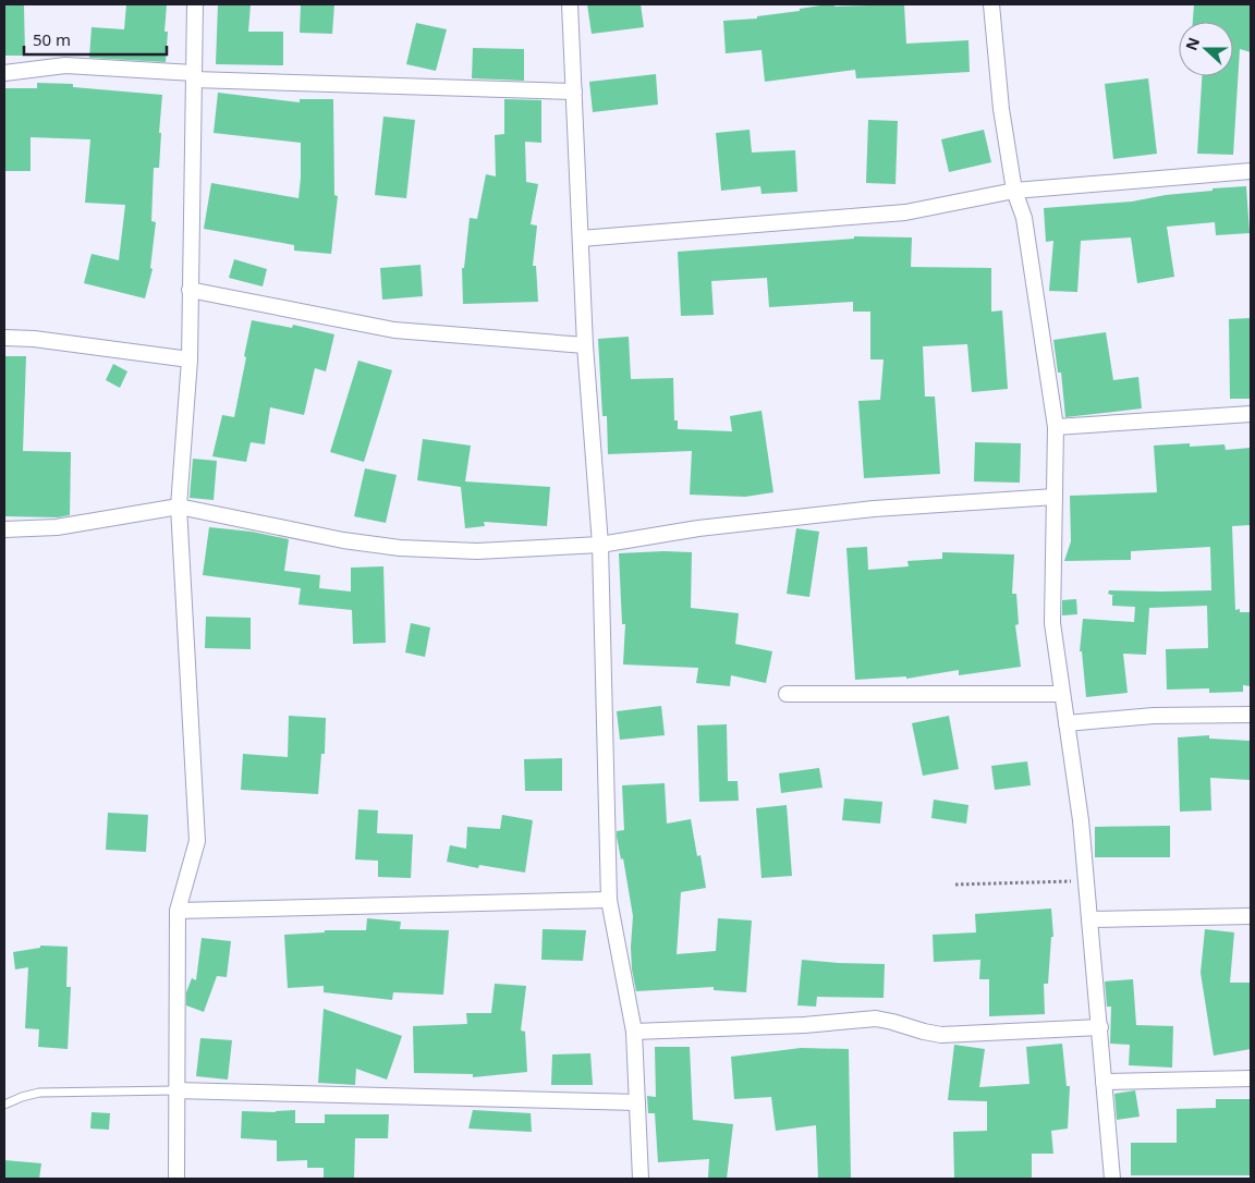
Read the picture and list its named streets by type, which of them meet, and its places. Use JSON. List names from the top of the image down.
{
  "scale_bar": "50 m",
  "north": "left"
}
